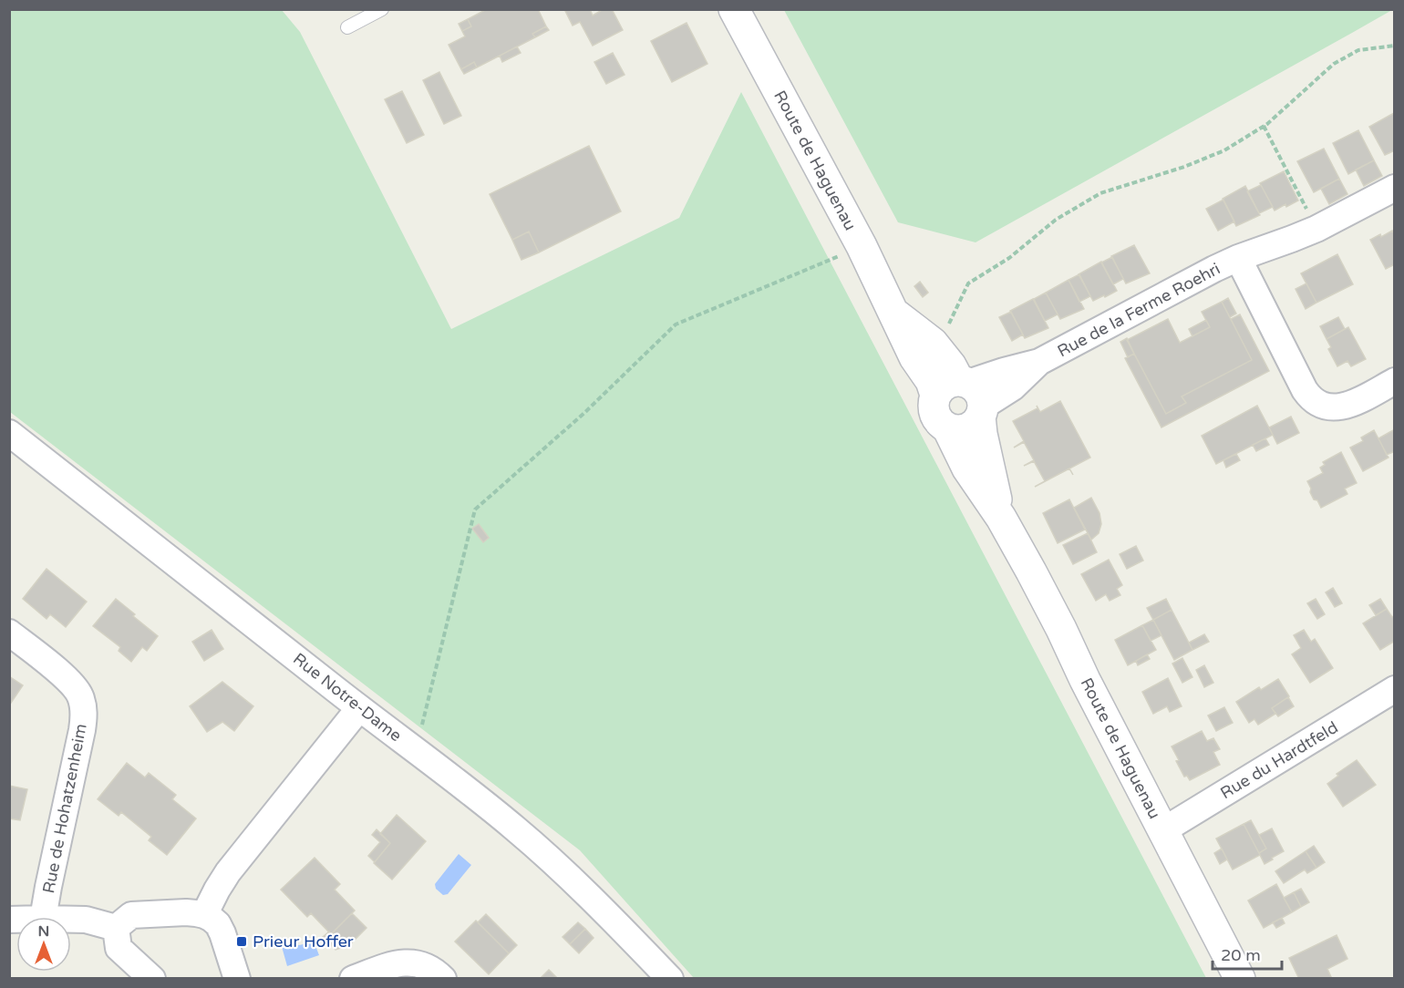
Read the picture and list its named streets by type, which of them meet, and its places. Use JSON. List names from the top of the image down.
{
  "streets": {
    "street": [
      "Route de Haguenau",
      "Rue de la Ferme Roehri",
      "Rue Notre-Dame",
      "Rue du Hardtfeld",
      "Rue de Hohatzenheim"
    ]
  },
  "crossings": [
    ["Route de Haguenau", "Rue de la Ferme Roehri"],
    ["Route de Haguenau", "Rue du Hardtfeld"]
  ],
  "places": {
    "transit": ["Prieur Hoffer"]
  },
  "scale_bar": "20 m",
  "north": "top"
}
